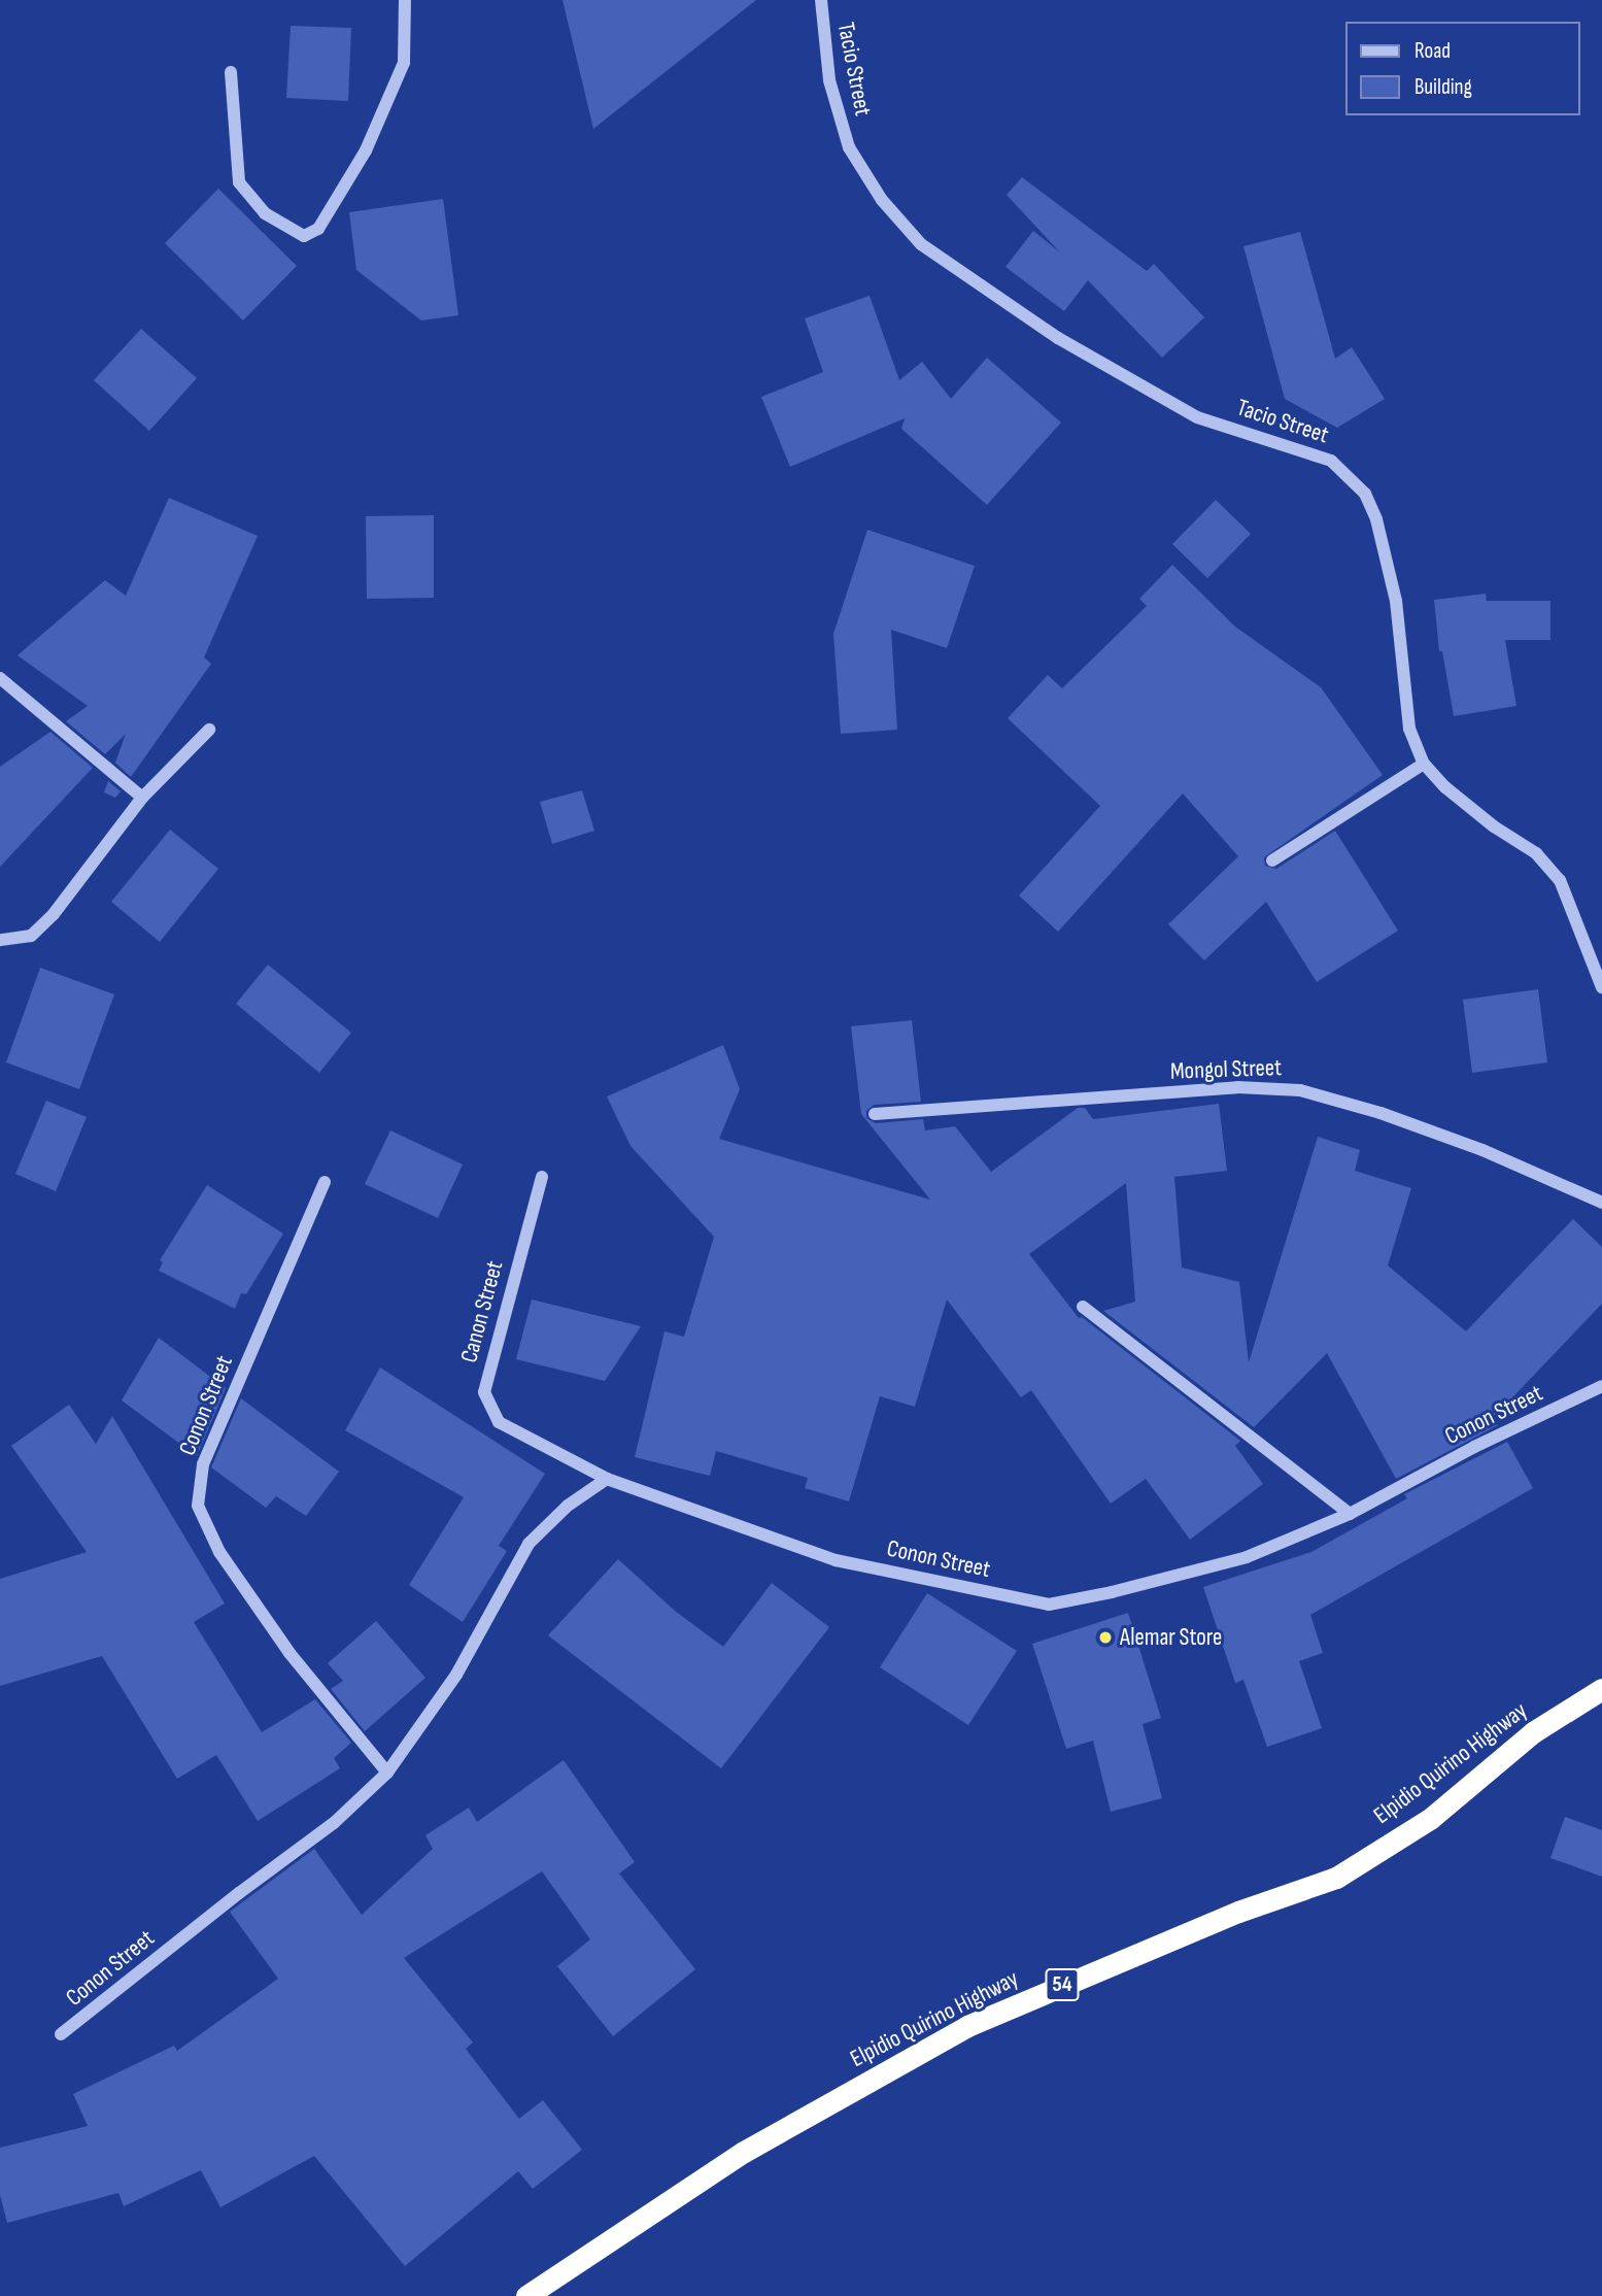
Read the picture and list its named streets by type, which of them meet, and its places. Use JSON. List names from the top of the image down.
{
  "streets": {
    "highway": ["Elpidio Quirino Highway", "54"],
    "street": [
      "Tacio Street",
      "Mongol Street",
      "Canon Street",
      "Conon Street"
    ]
  },
  "crossings": [
    ["Canon Street", "Conon Street"]
  ],
  "places": ["Alemar Store"],
  "legend": ["Road", "Building"]
}
